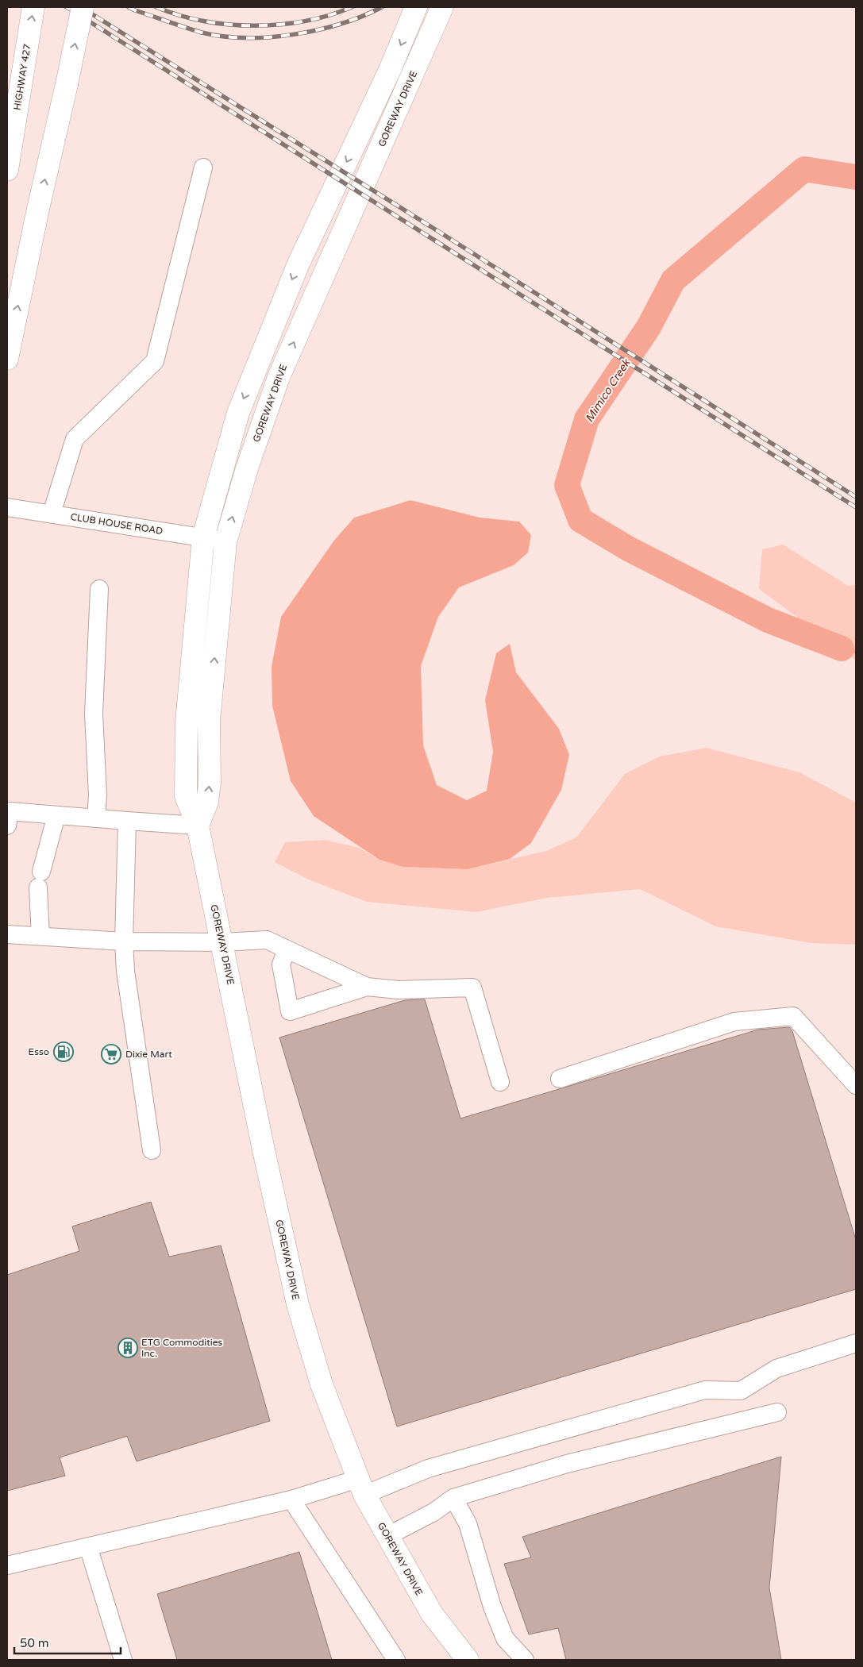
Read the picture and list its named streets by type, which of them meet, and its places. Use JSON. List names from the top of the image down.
{
  "streets": {
    "main road": ["HIGHWAY 427", "GOREWAY DRIVE"],
    "street": ["CLUB HOUSE ROAD"]
  },
  "crossings": [
    ["GOREWAY DRIVE", "CLUB HOUSE ROAD"]
  ],
  "water": ["Mimico Creek"],
  "places": {
    "fuel station": ["Esso"],
    "supermarket": ["Dixie Mart"],
    "building": ["ETG Commodities Inc."]
  },
  "scale_bar": "50 m"
}
